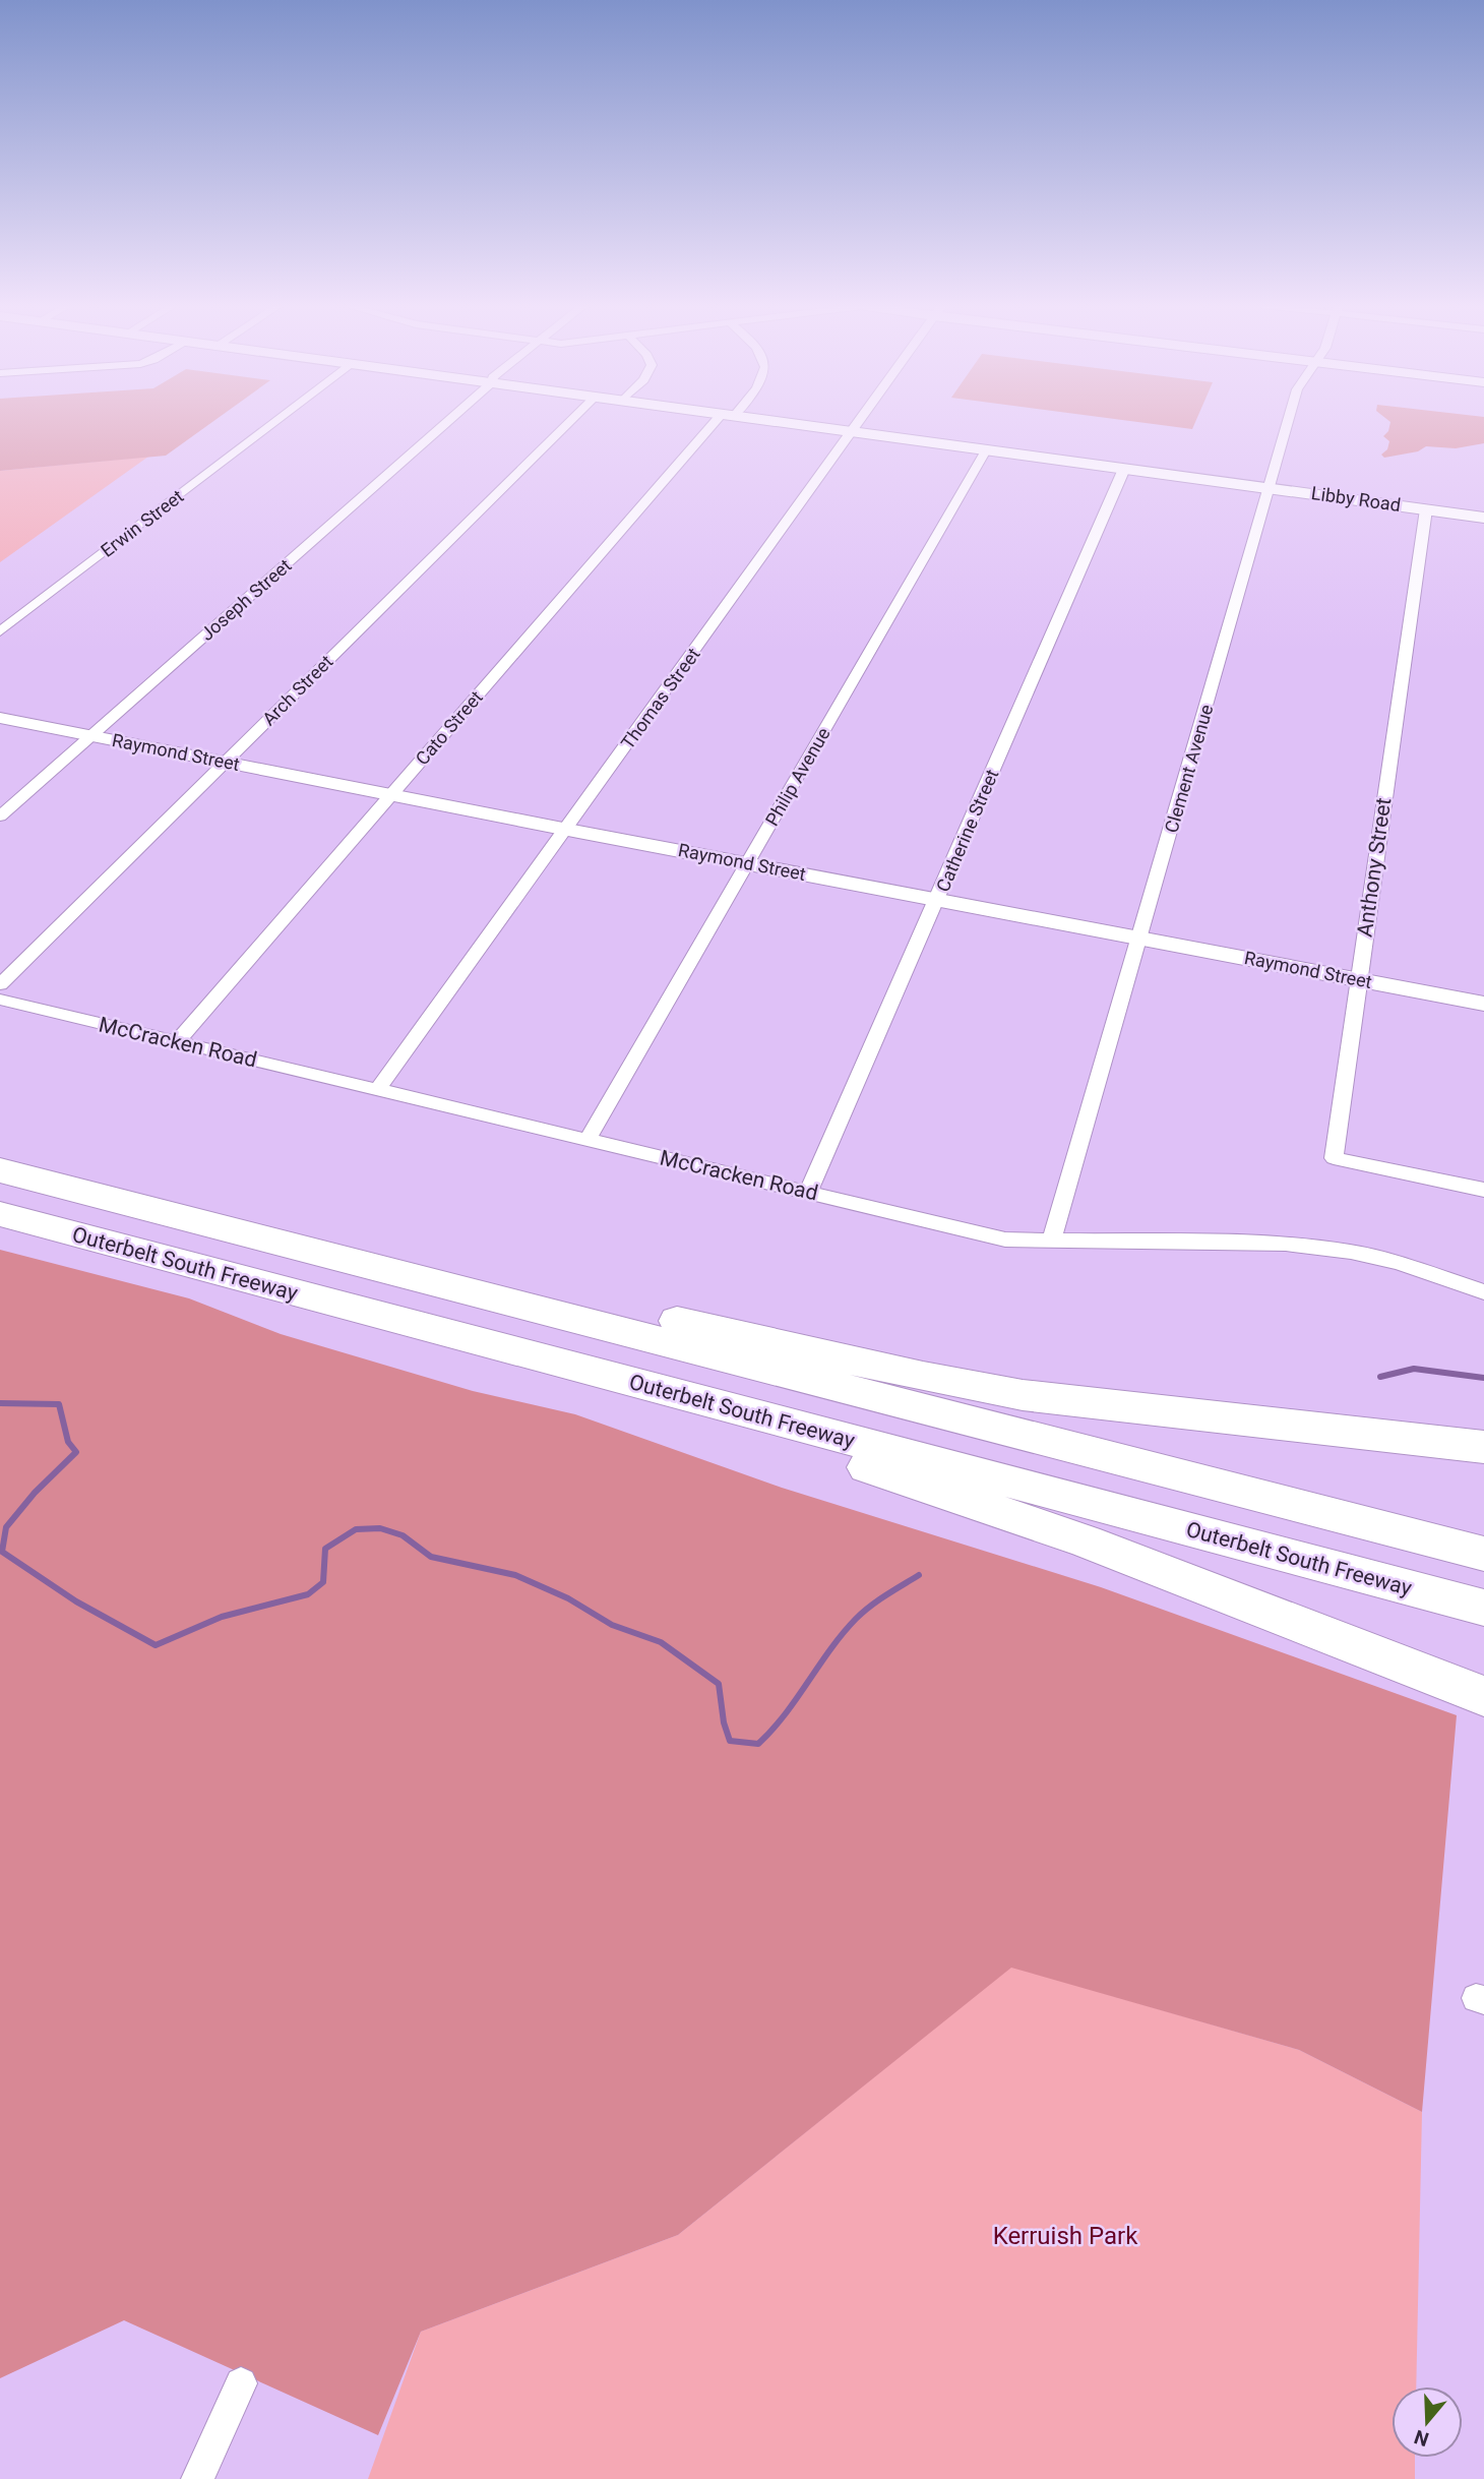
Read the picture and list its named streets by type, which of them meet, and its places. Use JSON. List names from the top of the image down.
{
  "streets": {
    "highway": ["Outerbelt South Freeway"],
    "main road": ["Libby Road"],
    "street": [
      "Erwin Street",
      "Joseph Street",
      "Arch Street",
      "Thomas Street",
      "Cato Street",
      "Raymond Street",
      "Clement Avenue",
      "Philip Avenue",
      "Catherine Street",
      "Anthony Street",
      "McCracken Road"
    ]
  },
  "crossings": [
    ["Libby Road", "Thomas Street"],
    ["Libby Road", "Clement Avenue"],
    ["Libby Road", "Philip Avenue"],
    ["Libby Road", "Catherine Street"],
    ["Libby Road", "Anthony Street"],
    ["Joseph Street", "Raymond Street"],
    ["Arch Street", "Raymond Street"],
    ["Thomas Street", "Raymond Street"],
    ["Thomas Street", "McCracken Road"],
    ["Cato Street", "Raymond Street"],
    ["Cato Street", "McCracken Road"],
    ["Raymond Street", "Clement Avenue"],
    ["Raymond Street", "Philip Avenue"],
    ["Raymond Street", "Catherine Street"],
    ["Raymond Street", "Anthony Street"],
    ["Clement Avenue", "McCracken Road"],
    ["Philip Avenue", "McCracken Road"],
    ["Catherine Street", "McCracken Road"]
  ],
  "parks": ["Kerruish Park"],
  "north": "bottom"
}
